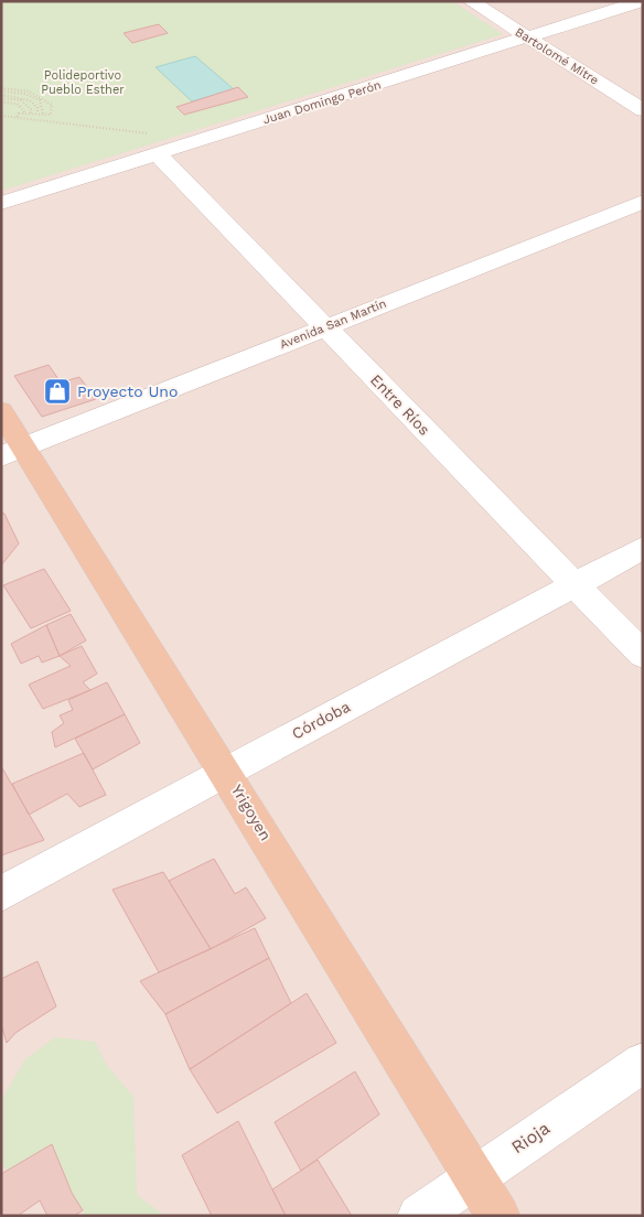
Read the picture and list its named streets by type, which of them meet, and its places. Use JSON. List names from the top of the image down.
{
  "streets": {
    "main road": ["Yrigoyen"],
    "street": [
      "Bartolomé Mitre",
      "Juan Domingo Perón",
      "Avenida San Martín",
      "Entre Ríos",
      "Córdoba",
      "Rioja"
    ]
  },
  "crossings": [
    ["Bartolomé Mitre", "Juan Domingo Perón"],
    ["Juan Domingo Perón", "Entre Ríos"],
    ["Avenida San Martín", "Entre Ríos"],
    ["Avenida San Martín", "Yrigoyen"],
    ["Entre Ríos", "Córdoba"],
    ["Córdoba", "Yrigoyen"],
    ["Yrigoyen", "Rioja"]
  ],
  "parks": ["Polideportivo Pueblo Esther"],
  "places": {
    "shop": ["Proyecto Uno"]
  }
}
